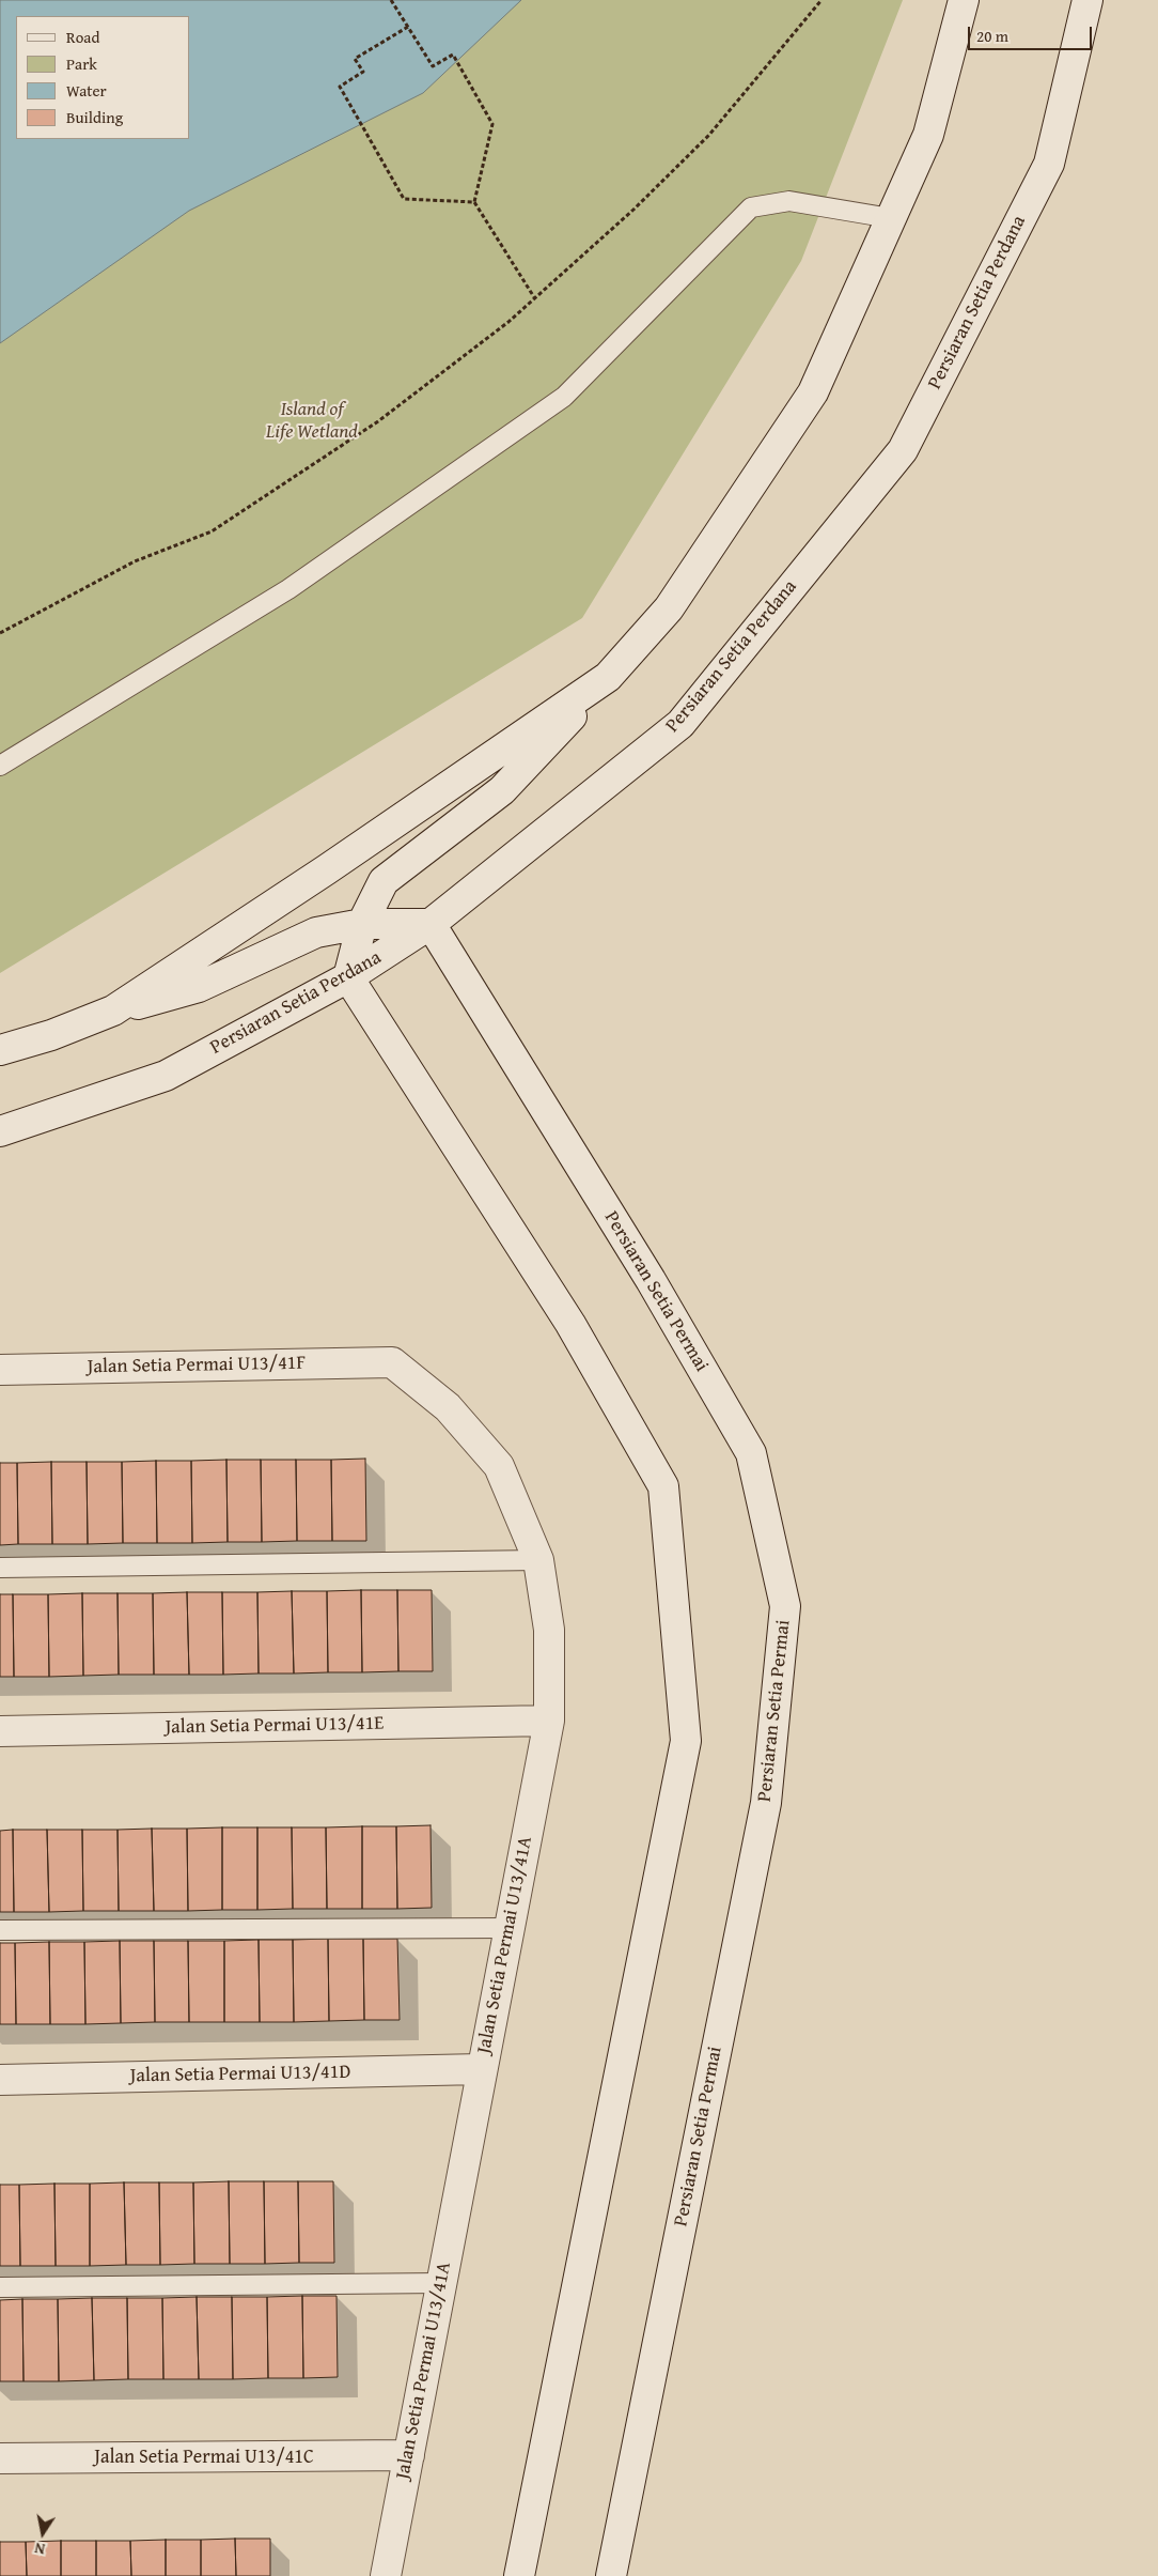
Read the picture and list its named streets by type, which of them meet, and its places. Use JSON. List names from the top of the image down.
{
  "streets": {
    "street": [
      "Persiaran Setia Perdana",
      "Persiaran Setia Permai",
      "Jalan Setia Permai U13/41F",
      "Jalan Setia Permai U13/41E",
      "Jalan Setia Permai U13/41A",
      "Jalan Setia Permai U13/41D",
      "Jalan Setia Permai U13/41C"
    ]
  },
  "crossings": [
    ["Persiaran Setia Perdana", "Persiaran Setia Permai"],
    ["Jalan Setia Permai U13/41F", "Jalan Setia Permai U13/41A"],
    ["Jalan Setia Permai U13/41E", "Jalan Setia Permai U13/41A"],
    ["Jalan Setia Permai U13/41A", "Jalan Setia Permai U13/41D"],
    ["Jalan Setia Permai U13/41A", "Jalan Setia Permai U13/41C"]
  ],
  "parks": ["Island of Life Wetland"],
  "legend": [
    "Road",
    "Park",
    "Water",
    "Building"
  ],
  "scale_bar": "20 m",
  "north": "bottom"
}
